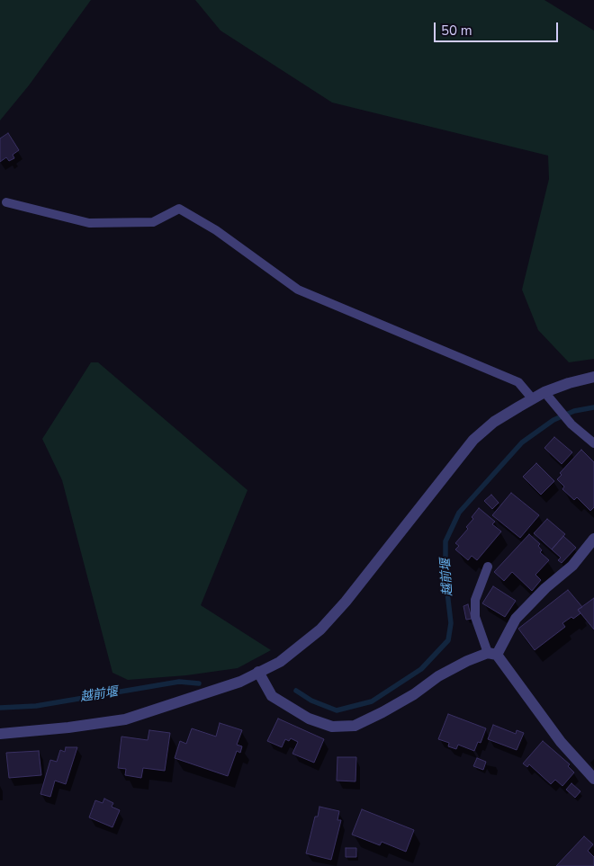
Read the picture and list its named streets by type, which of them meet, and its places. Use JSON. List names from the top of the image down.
{
  "water": ["越前堰"],
  "scale_bar": "50 m"
}
